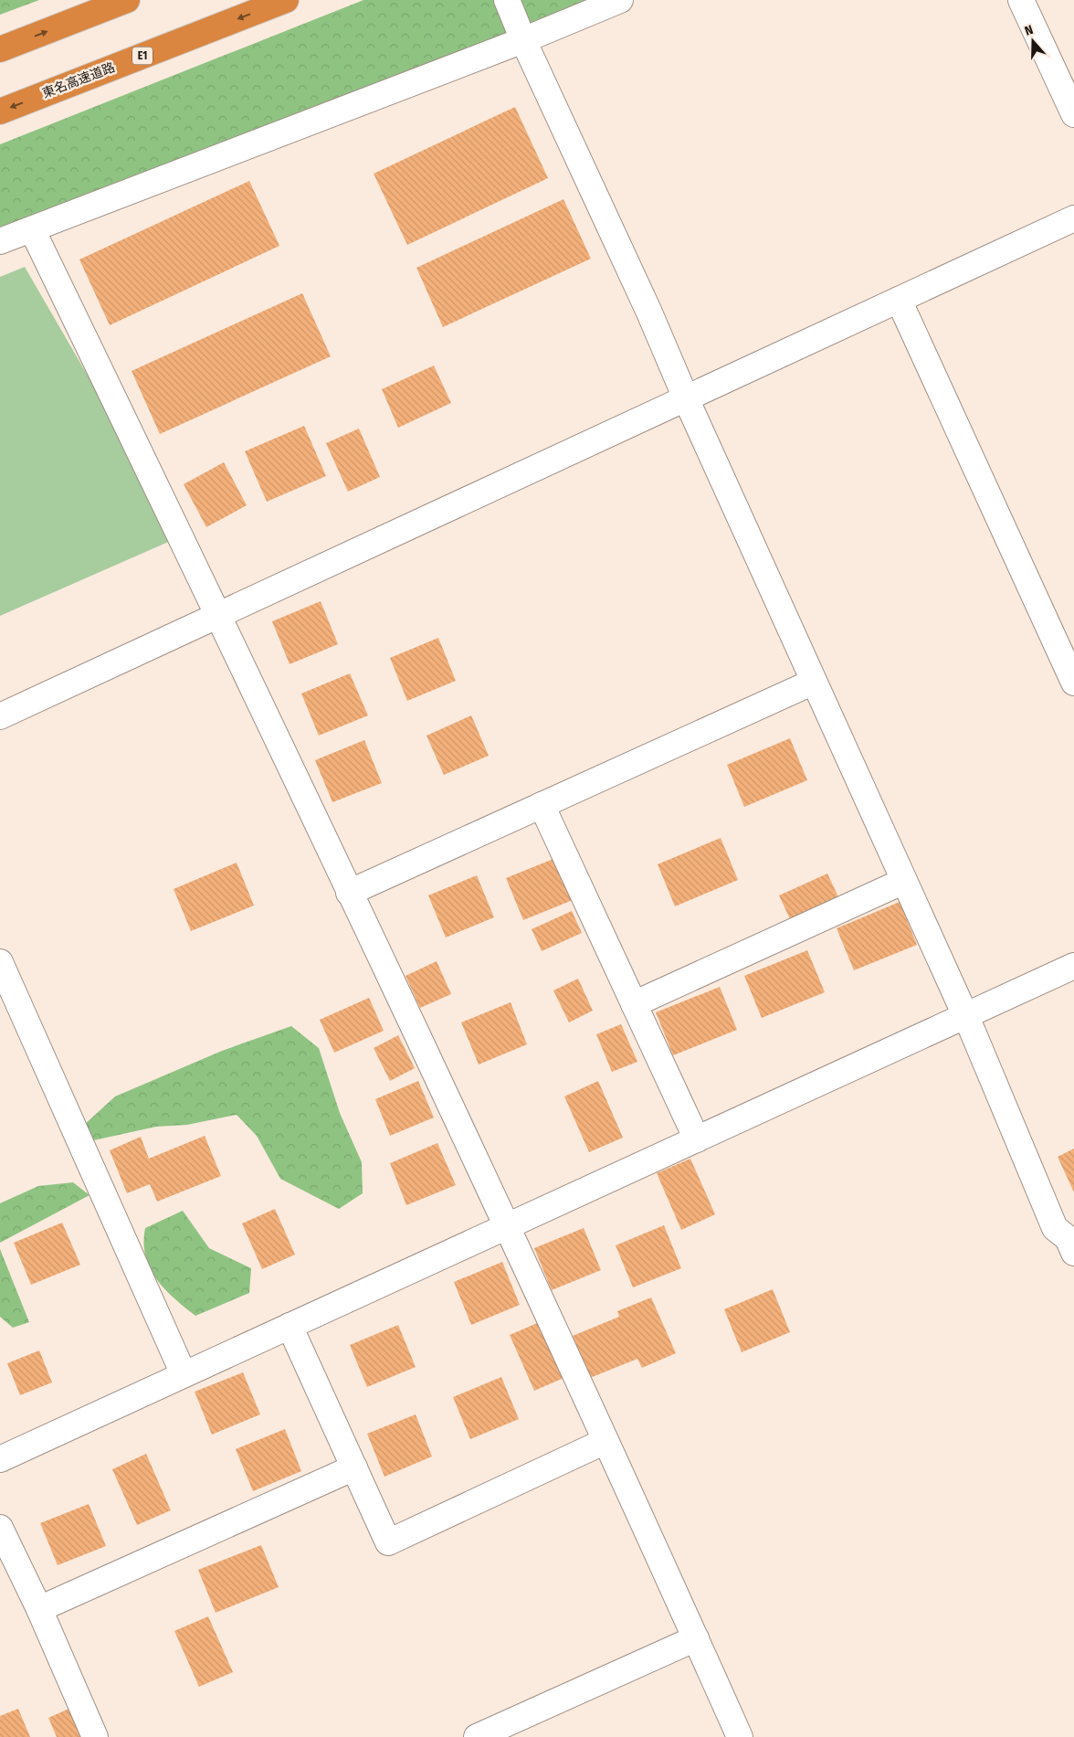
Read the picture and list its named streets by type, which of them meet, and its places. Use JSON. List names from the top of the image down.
{
  "streets": {
    "highway": ["E1", "東名高速道路"]
  },
  "north": "top"
}
